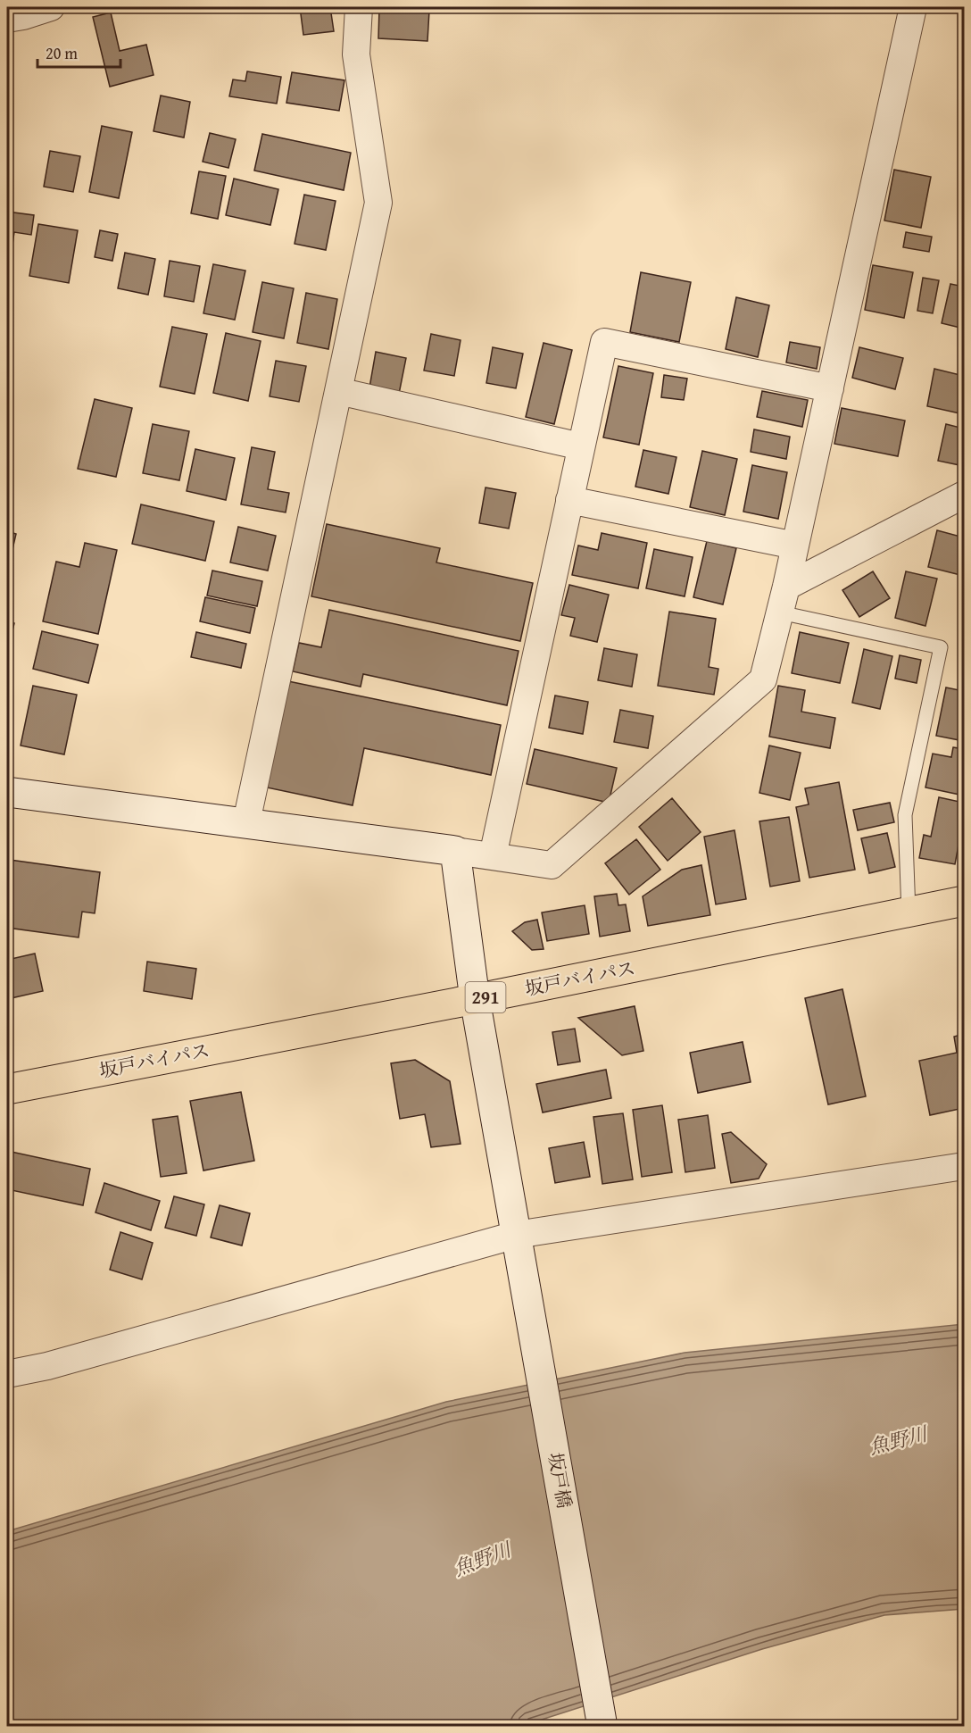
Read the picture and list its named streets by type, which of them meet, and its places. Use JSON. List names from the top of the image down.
{
  "streets": {
    "highway": ["坂戸バイパス", "291"],
    "street": ["坂戸橋"]
  },
  "crossings": [
    ["坂戸バイパス", "坂戸橋"]
  ],
  "water": ["魚野川"],
  "scale_bar": "20 m"
}
